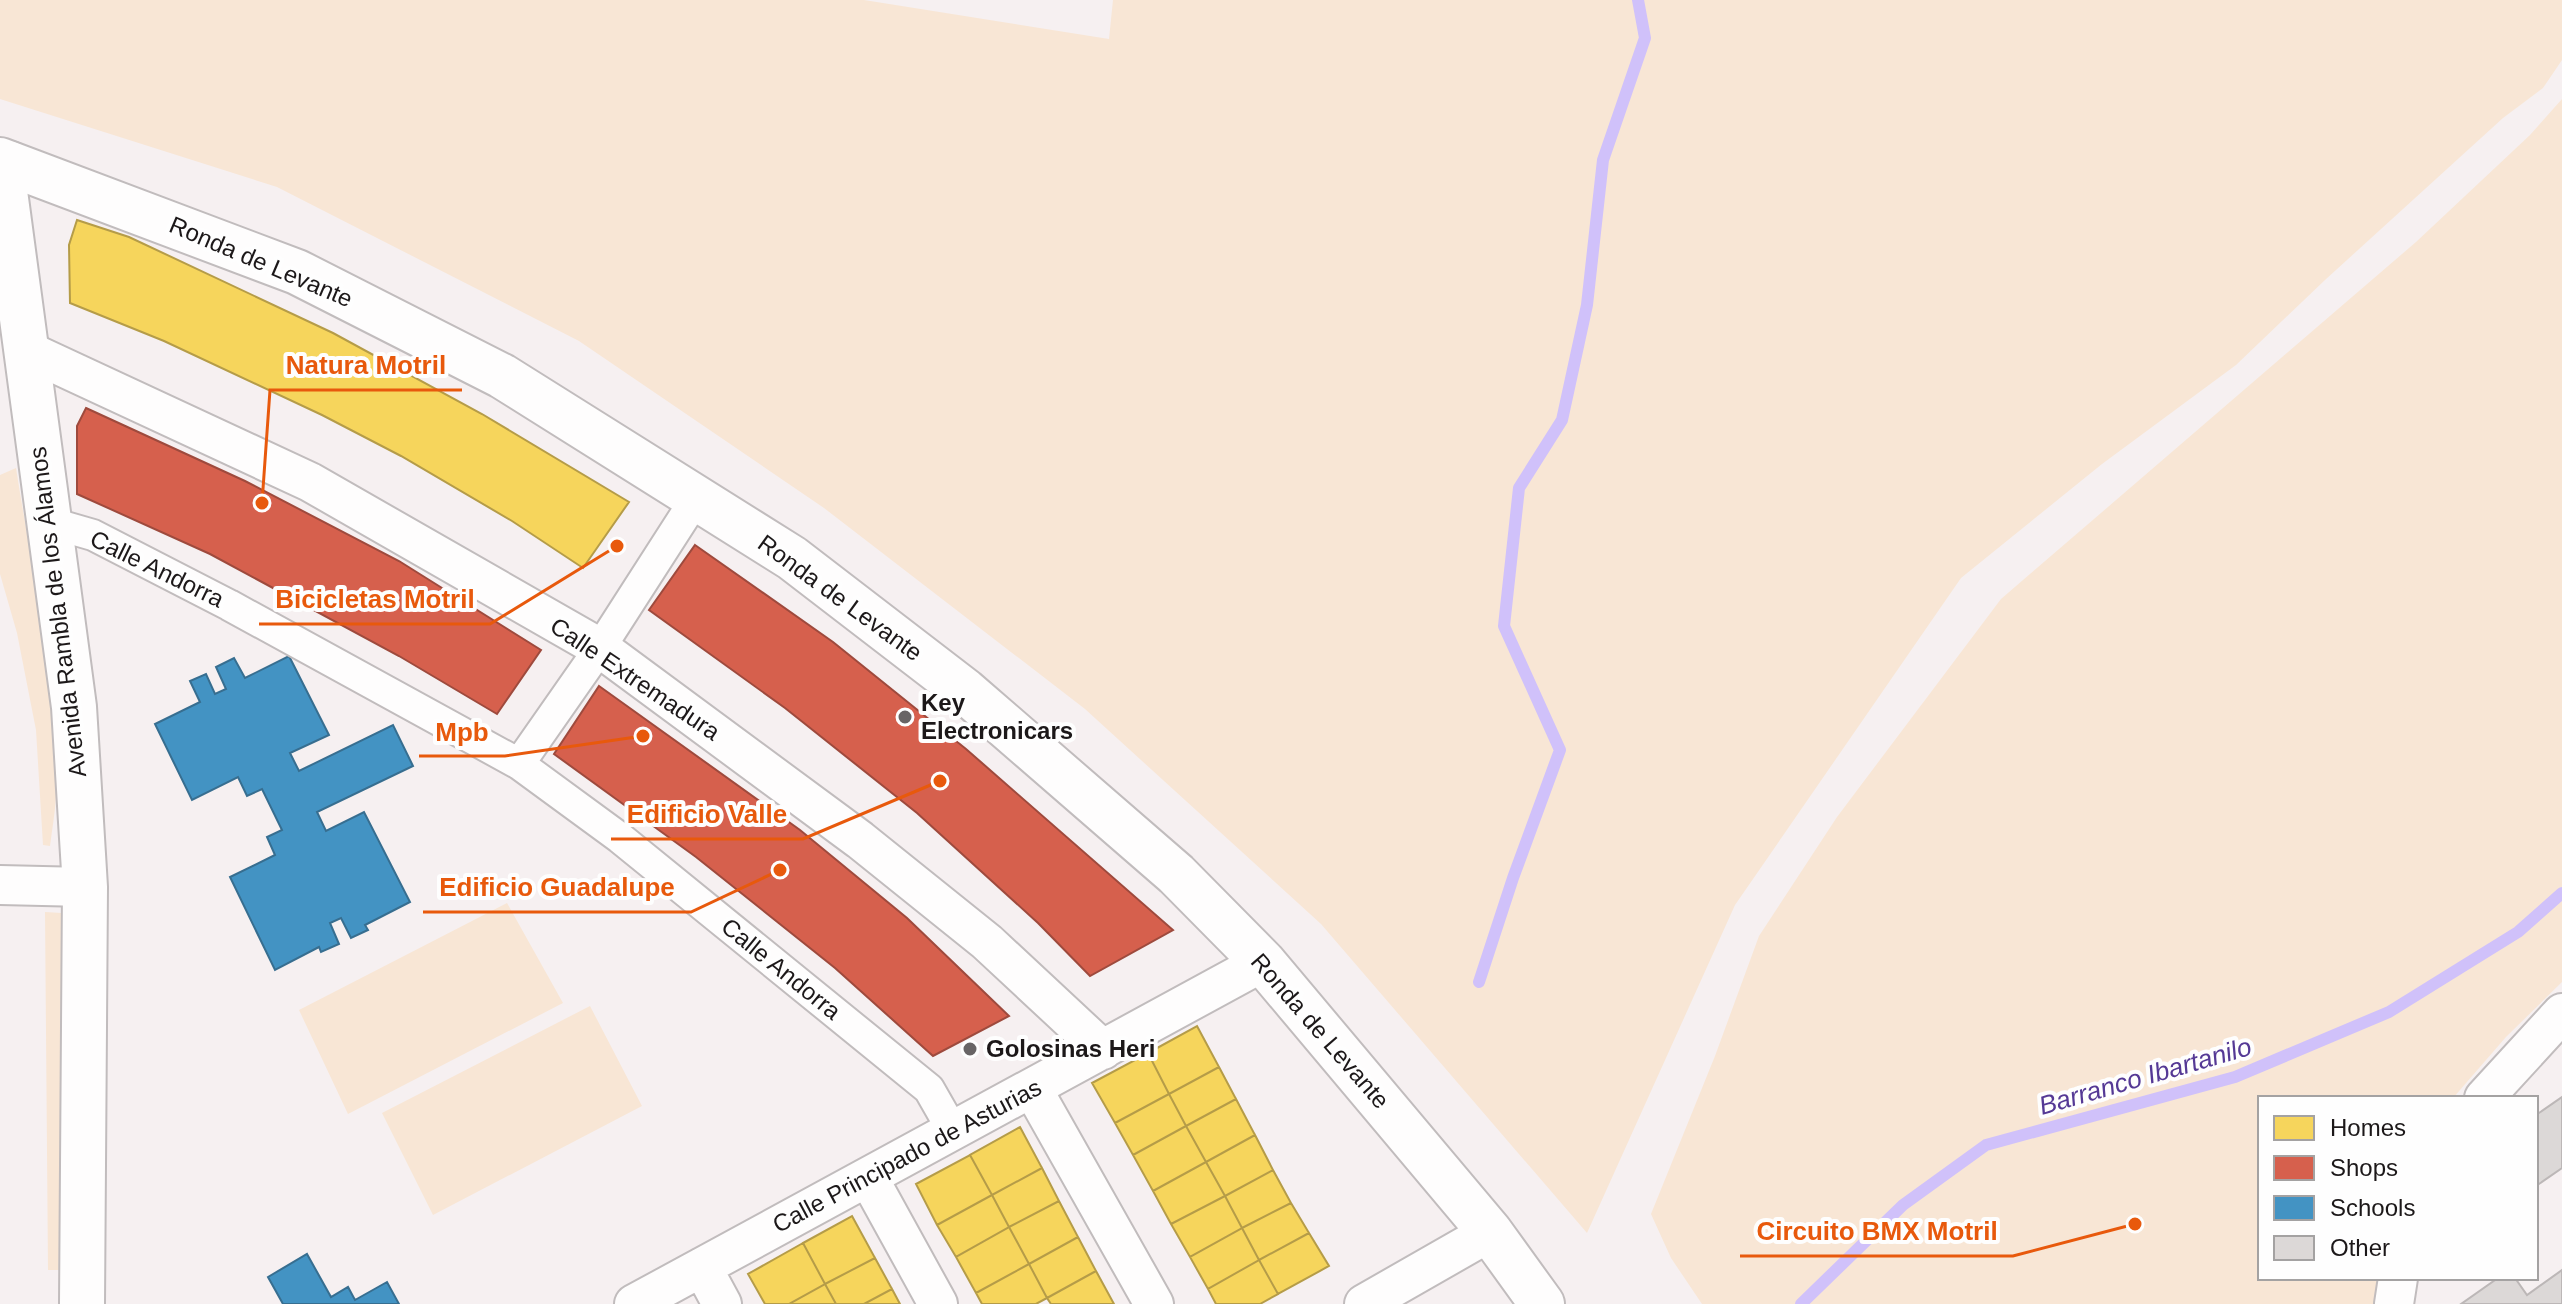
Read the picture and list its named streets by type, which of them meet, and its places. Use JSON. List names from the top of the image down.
{
  "streets": {
    "main road": ["Ronda de Levante", "Avenida Rambla de los Álamos"],
    "street": ["Calle Andorra", "Calle Extremadura", "Calle Principado de Asturias"]
  },
  "crossings": [
    ["Ronda de Levante", "Avenida Rambla de los Álamos"],
    ["Ronda de Levante", "Calle Principado de Asturias"],
    ["Calle Andorra", "Avenida Rambla de los Álamos"],
    ["Calle Andorra", "Calle Principado de Asturias"],
    ["Avenida Rambla de los Álamos", "Calle Extremadura"],
    ["Calle Extremadura", "Calle Principado de Asturias"]
  ],
  "water": ["Barranco Ibartanilo"],
  "places": [
    "Natura Motril",
    "Bicicletas Motril",
    "Key Electronicars",
    "Mpb",
    "Edificio Valle",
    "Edificio Guadalupe",
    "Golosinas Heri",
    "Circuito BMX Motril"
  ],
  "legend": [
    "Homes",
    "Shops",
    "Schools",
    "Other"
  ]
}
